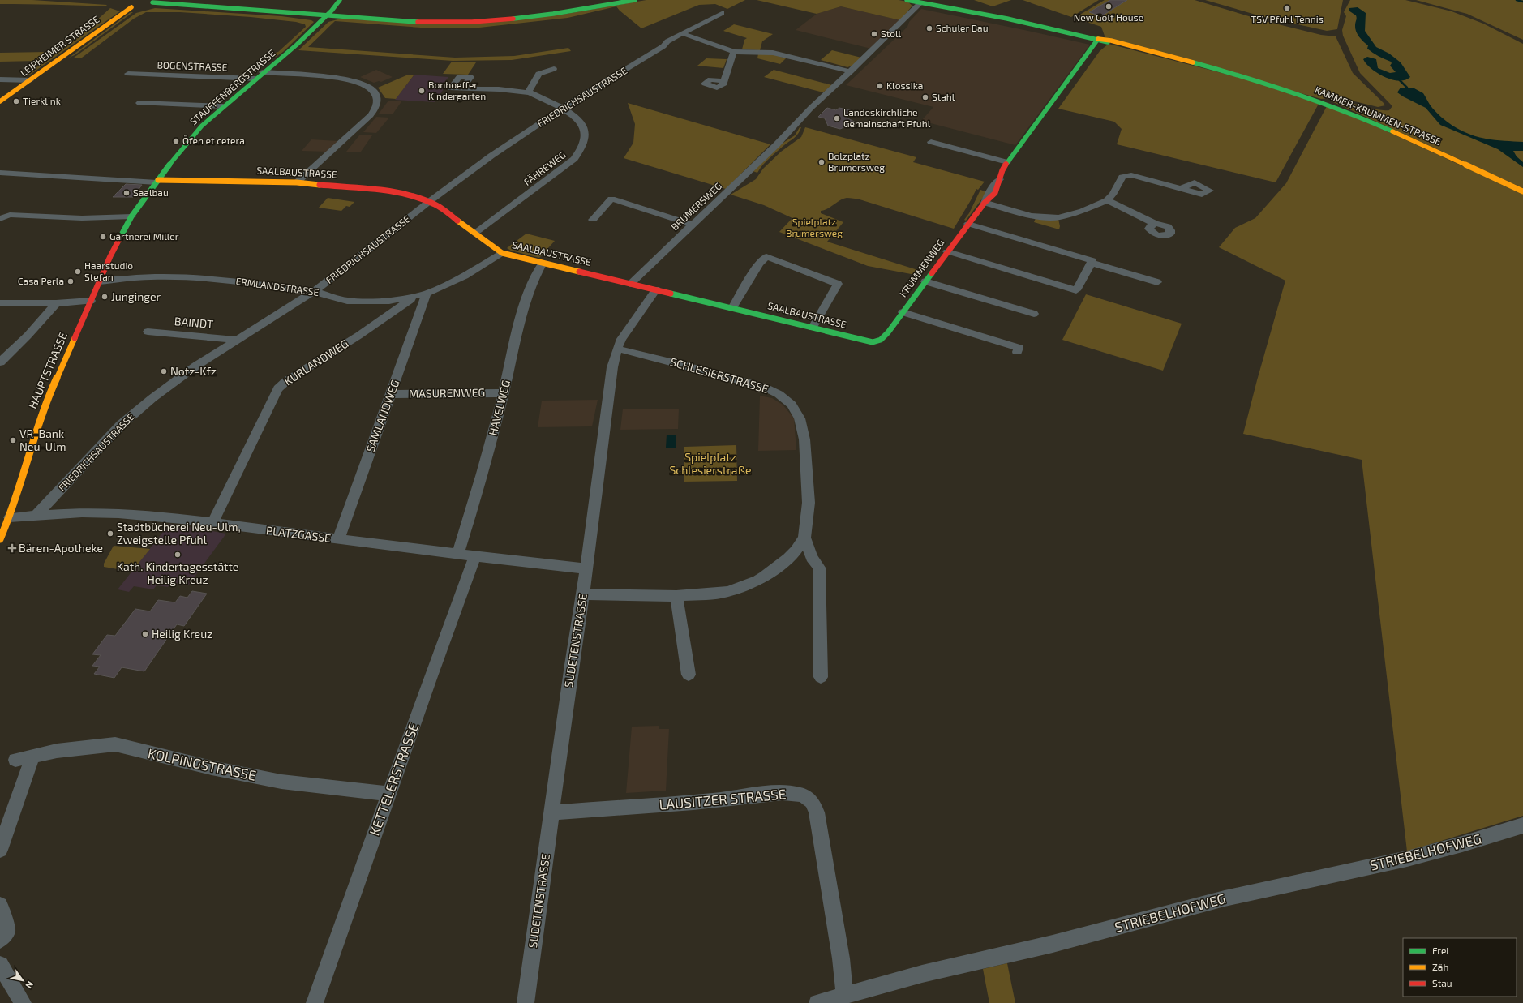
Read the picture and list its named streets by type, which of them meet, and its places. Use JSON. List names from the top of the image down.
{
  "streets": {
    "street": [
      "LEIPHEIMER STRASSE",
      "BOGENSTRASSE",
      "STAUFFENBERGSTRASSE",
      "FRIEDRICHSAUSTRASSE",
      "KAMMER-KRUMMEN-STRASSE",
      "FÄHREWEG",
      "SAALBAUSTRASSE",
      "BRUMERSWEG",
      "KRUMMENWEG",
      "ERMLANDSTRASSE",
      "BAINDT",
      "KURLANDWEG",
      "HAUPTSTRASSE",
      "SCHLESIERSTRASSE",
      "MASURENWEG",
      "HAVELWEG",
      "SAMLANDWEG",
      "PLATZGASSE",
      "SUDETENSTRASSE",
      "KOLPINGSTRASSE",
      "KETTELERSTRASSE",
      "LAUSITZER STRASSE",
      "STRIEBELHOFWEG"
    ]
  },
  "crossings": [
    ["BOGENSTRASSE", "STAUFFENBERGSTRASSE"],
    ["STAUFFENBERGSTRASSE", "SAALBAUSTRASSE"],
    ["STAUFFENBERGSTRASSE", "HAUPTSTRASSE"],
    ["FRIEDRICHSAUSTRASSE", "FÄHREWEG"],
    ["FRIEDRICHSAUSTRASSE", "SAALBAUSTRASSE"],
    ["FRIEDRICHSAUSTRASSE", "ERMLANDSTRASSE"],
    ["FRIEDRICHSAUSTRASSE", "BAINDT"],
    ["FRIEDRICHSAUSTRASSE", "PLATZGASSE"],
    ["KAMMER-KRUMMEN-STRASSE", "BRUMERSWEG"],
    ["KAMMER-KRUMMEN-STRASSE", "KRUMMENWEG"],
    ["FÄHREWEG", "SAALBAUSTRASSE"],
    ["SAALBAUSTRASSE", "BRUMERSWEG"],
    ["SAALBAUSTRASSE", "KRUMMENWEG"],
    ["SAALBAUSTRASSE", "ERMLANDSTRASSE"],
    ["SAALBAUSTRASSE", "HAUPTSTRASSE"],
    ["SAALBAUSTRASSE", "HAVELWEG"],
    ["SAALBAUSTRASSE", "SUDETENSTRASSE"],
    ["ERMLANDSTRASSE", "KURLANDWEG"],
    ["ERMLANDSTRASSE", "HAUPTSTRASSE"],
    ["ERMLANDSTRASSE", "SAMLANDWEG"],
    ["KURLANDWEG", "PLATZGASSE"],
    ["HAUPTSTRASSE", "PLATZGASSE"],
    ["SCHLESIERSTRASSE", "SUDETENSTRASSE"],
    ["MASURENWEG", "HAVELWEG"],
    ["MASURENWEG", "SAMLANDWEG"],
    ["HAVELWEG", "PLATZGASSE"],
    ["SAMLANDWEG", "PLATZGASSE"],
    ["PLATZGASSE", "SUDETENSTRASSE"],
    ["PLATZGASSE", "KETTELERSTRASSE"],
    ["SUDETENSTRASSE", "LAUSITZER STRASSE"],
    ["KOLPINGSTRASSE", "KETTELERSTRASSE"],
    ["LAUSITZER STRASSE", "STRIEBELHOFWEG"]
  ],
  "parks": ["Spielplatz Brumersweg", "Spielplatz Schlesierstraße"],
  "places": {
    "other": [
      "New Golf House",
      "TSV Pfuhl Tennis",
      "Schuler Bau",
      "Stoll",
      "Klossika",
      "Bonhoeffer Kindergarten",
      "Stahl",
      "Tierklink",
      "Landeskirchliche Gemeinschaft Pfuhl",
      "Öfen et cetera",
      "Bolzplatz Brumersweg",
      "Saalbau",
      "Gärtnerei Miller",
      "Haarstudio Stefan",
      "Casa Perla",
      "Junginger",
      "Notz-Kfz",
      "VR-Bank Neu-Ulm",
      "Stadtbücherei Neu-Ulm, Zweigstelle Pfuhl",
      "Kath. Kindertagesstätte Heilig Kreuz",
      "Heilig Kreuz"
    ],
    "health": ["Bären-Apotheke"]
  },
  "legend": ["Frei", "Zäh", "Stau"],
  "north": "bottom right"
}
